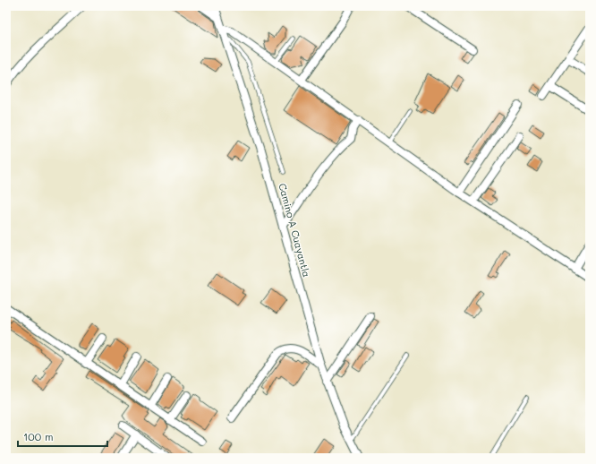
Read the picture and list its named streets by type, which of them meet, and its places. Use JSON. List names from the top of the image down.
{
  "streets": {
    "street": ["Camino A Cuayantla"]
  },
  "scale_bar": "100 m"
}
